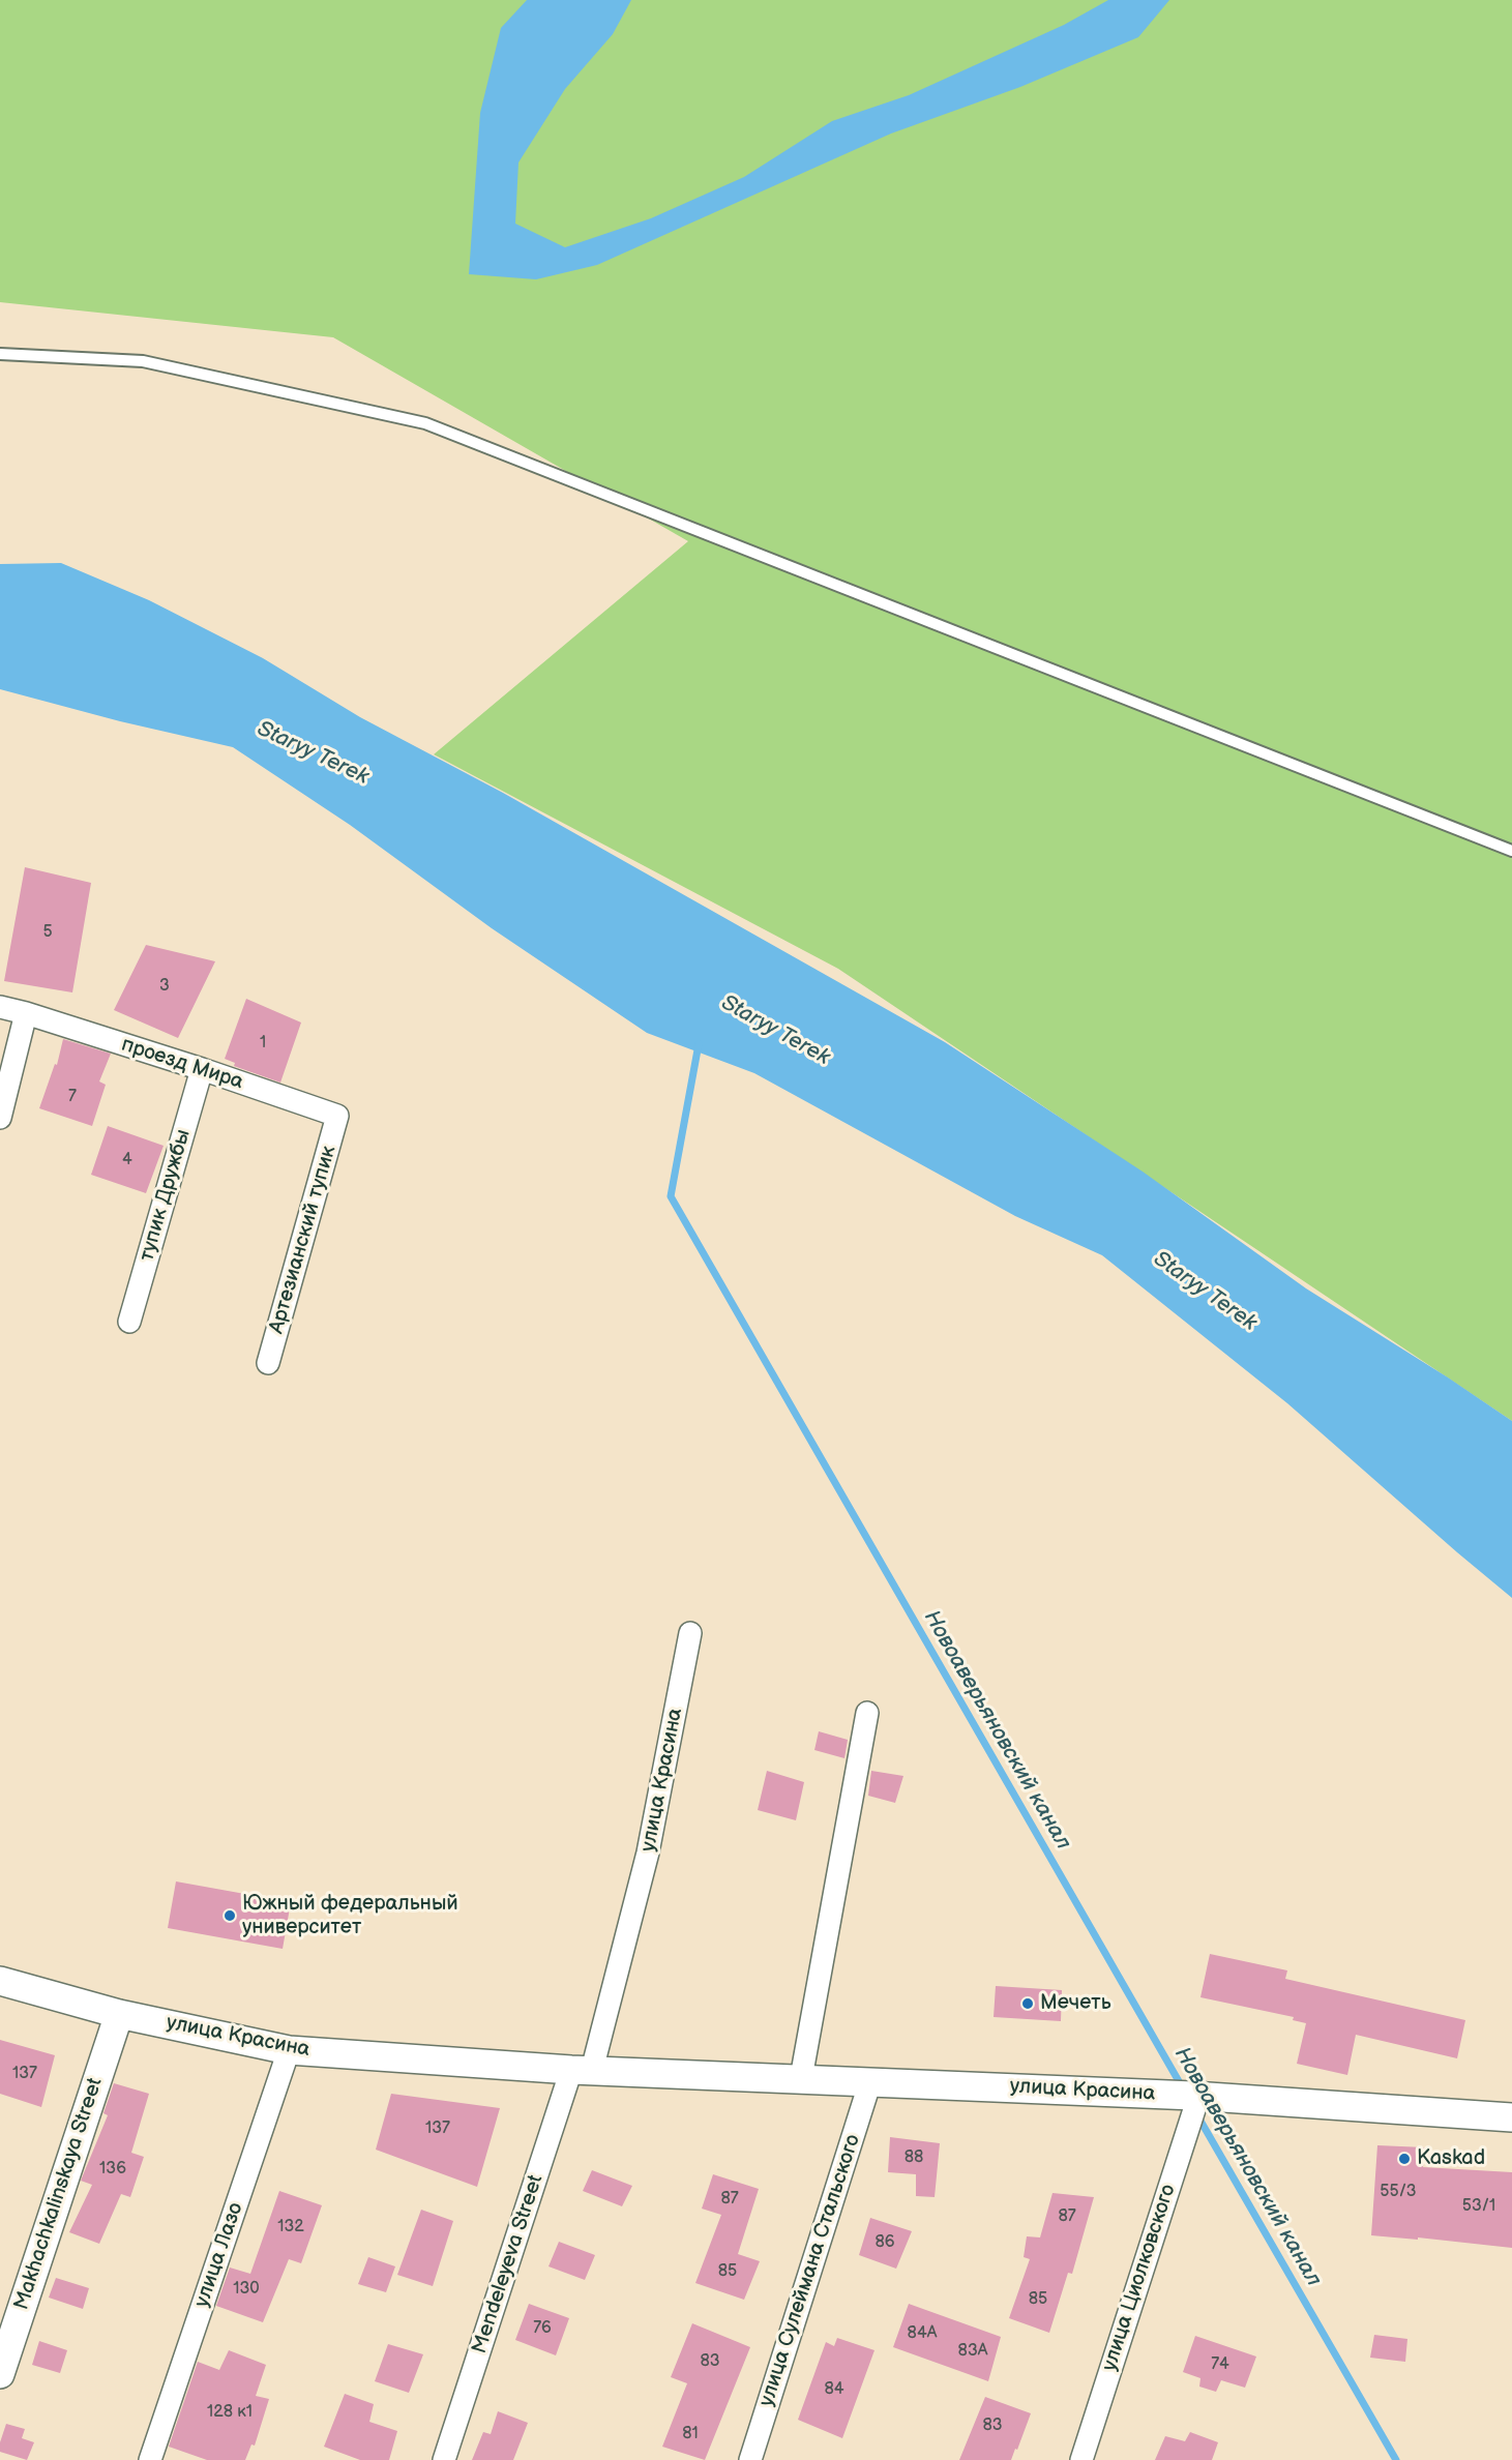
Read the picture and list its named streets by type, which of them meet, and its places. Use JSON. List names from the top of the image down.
{
  "streets": {
    "street": [
      "проезд Мира",
      "тупик Дружбы",
      "Артезианский тупик",
      "улица Красина",
      "Makhachkalinskaya Street",
      "улица Лазо",
      "Mendeleyeva Street",
      "улица Сулеймана Стальского",
      "улица Циолковского"
    ]
  },
  "crossings": [
    ["проезд Мира", "тупик Дружбы"],
    ["проезд Мира", "Артезианский тупик"],
    ["улица Красина", "Makhachkalinskaya Street"],
    ["улица Красина", "улица Лазо"],
    ["улица Красина", "Mendeleyeva Street"],
    ["улица Красина", "улица Сулеймана Стальского"],
    ["улица Красина", "улица Циолковского"]
  ],
  "water": ["Staryy Terek", "Новоаверьяновский канал"],
  "places": ["Южный федеральный университет", "Мечеть", "Kaskad"],
  "house_numbers": [
    "5",
    "3",
    "1",
    "7",
    "4",
    "137",
    "137",
    "88",
    "136",
    "55/3",
    "87",
    "53/1",
    "87",
    "132",
    "86",
    "85",
    "130",
    "85",
    "76",
    "84А",
    "83А",
    "83",
    "74",
    "84",
    "128 к1",
    "83",
    "81"
  ]
}
